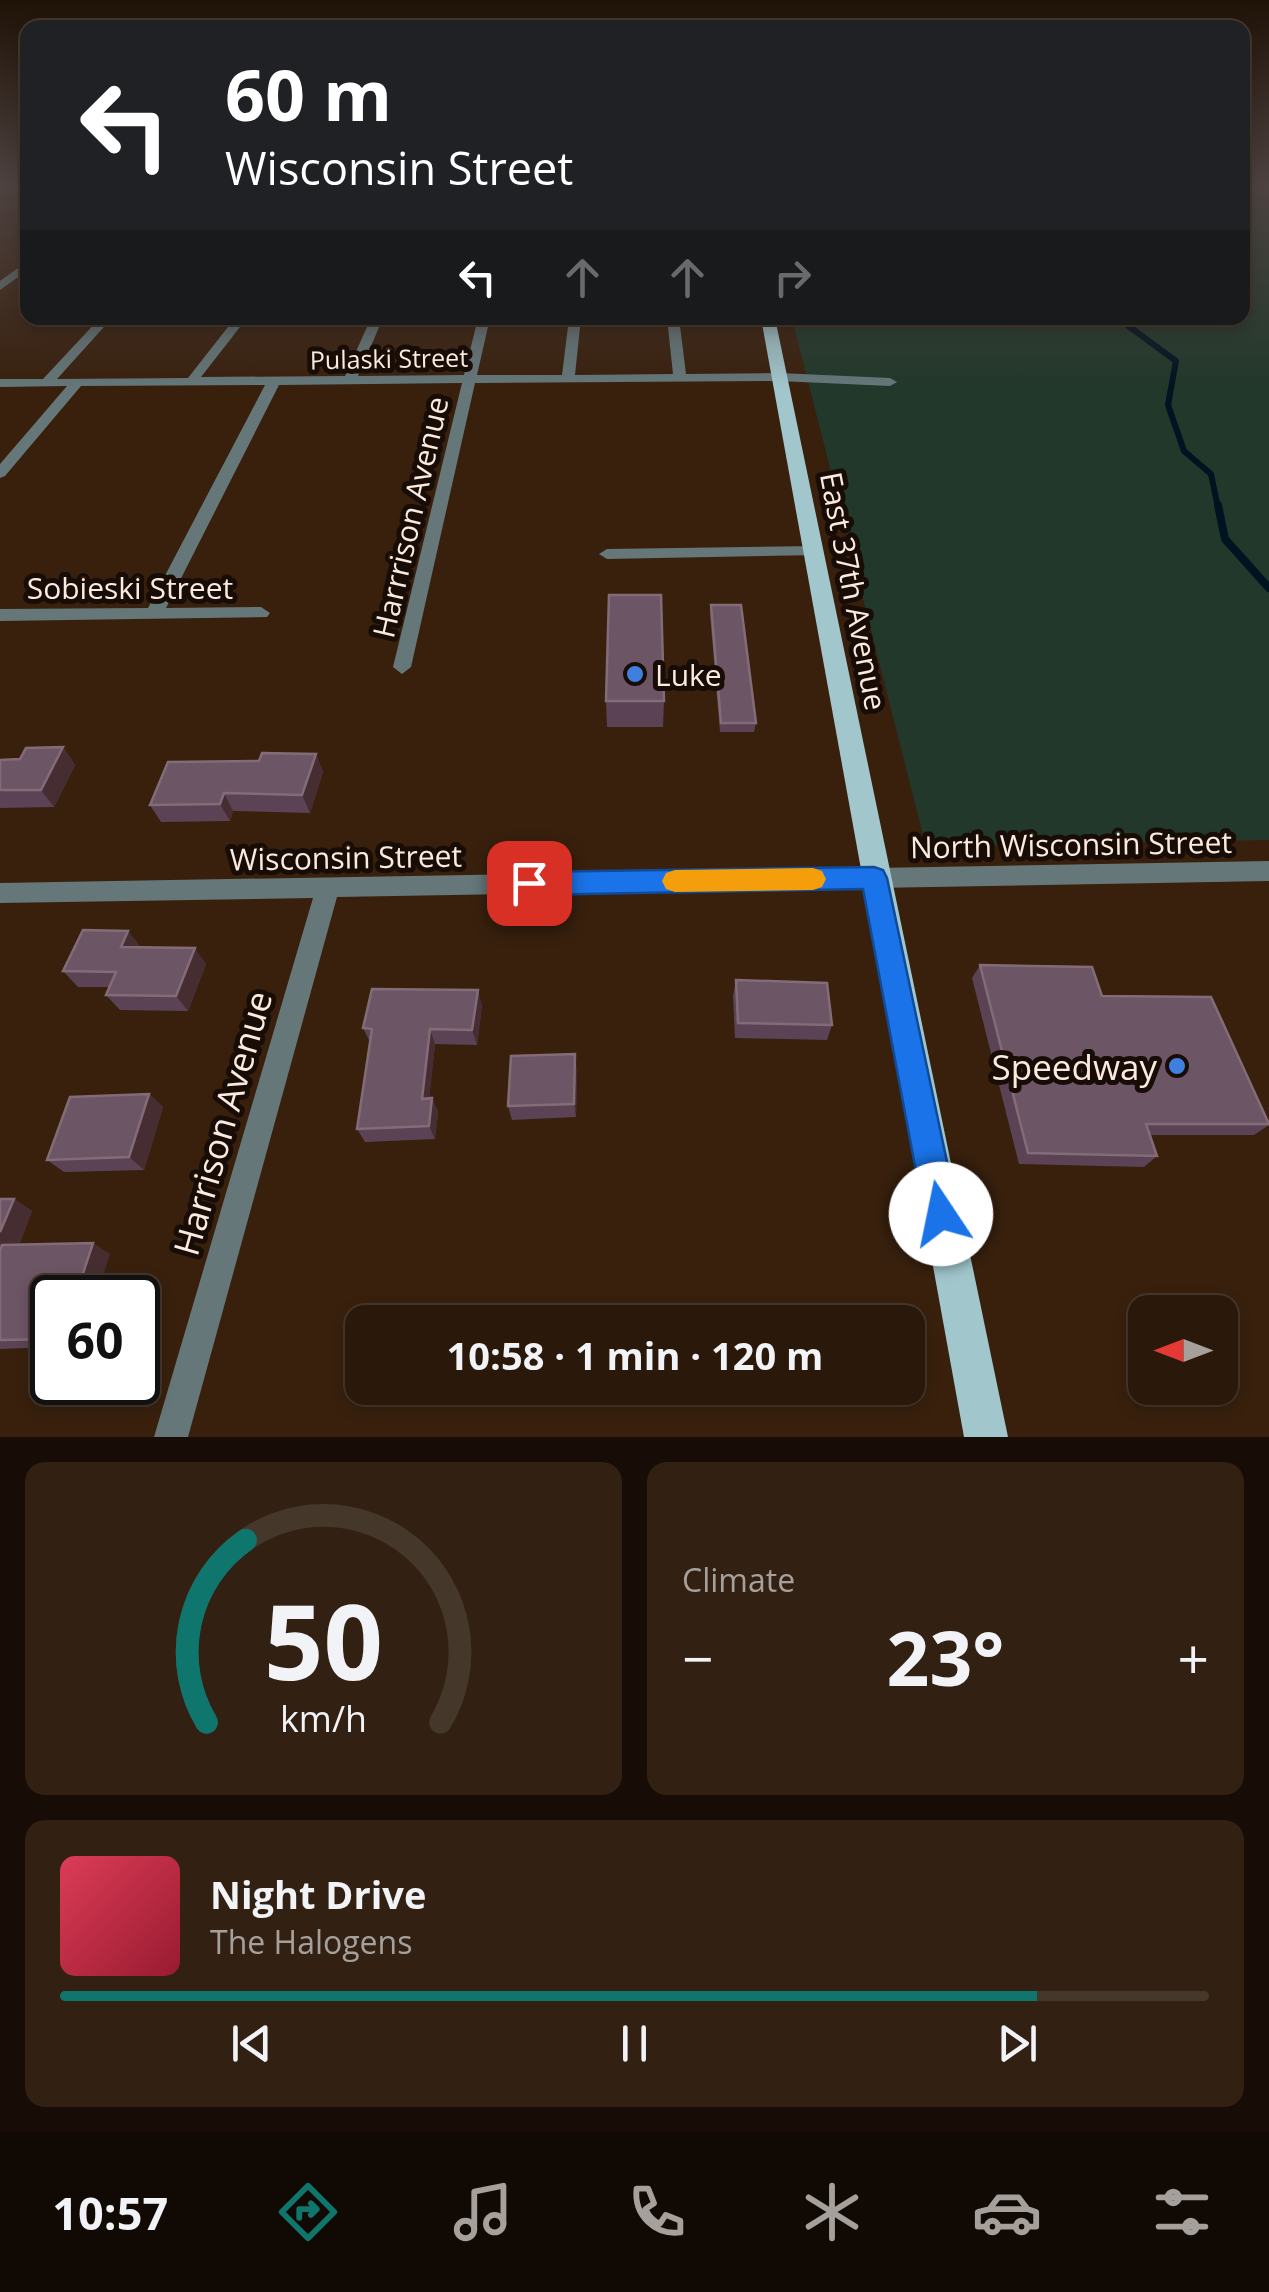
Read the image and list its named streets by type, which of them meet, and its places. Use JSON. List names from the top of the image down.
{
  "streets": {
    "main road": ["East 37th Avenue"],
    "street": [
      "Pulaski Street",
      "Harrrison Avenue",
      "Sobieski Street",
      "North Wisconsin Street",
      "Wisconsin Street",
      "Harrison Avenue"
    ]
  },
  "crossings": [
    ["Pulaski Street", "Harrrison Avenue"],
    ["Pulaski Street", "East 37th Avenue"],
    ["East 37th Avenue", "North Wisconsin Street"],
    ["East 37th Avenue", "Wisconsin Street"],
    ["North Wisconsin Street", "Wisconsin Street"],
    ["Wisconsin Street", "Harrison Avenue"]
  ],
  "places": ["Luke", "Speedway"],
  "north": "left",
  "page": {
    "turn": ["60 m", "Wisconsin Street"],
    "limit": "60",
    "trip": "10:58 · 1 min · 120 m",
    "tile": "Climate",
    "heat": ["−", "23°", "+"],
    "song": ["Night Drive", "The Halogens"],
    "tabs": "10:57",
    "gauge": ["50", "km/h"]
  }
}
